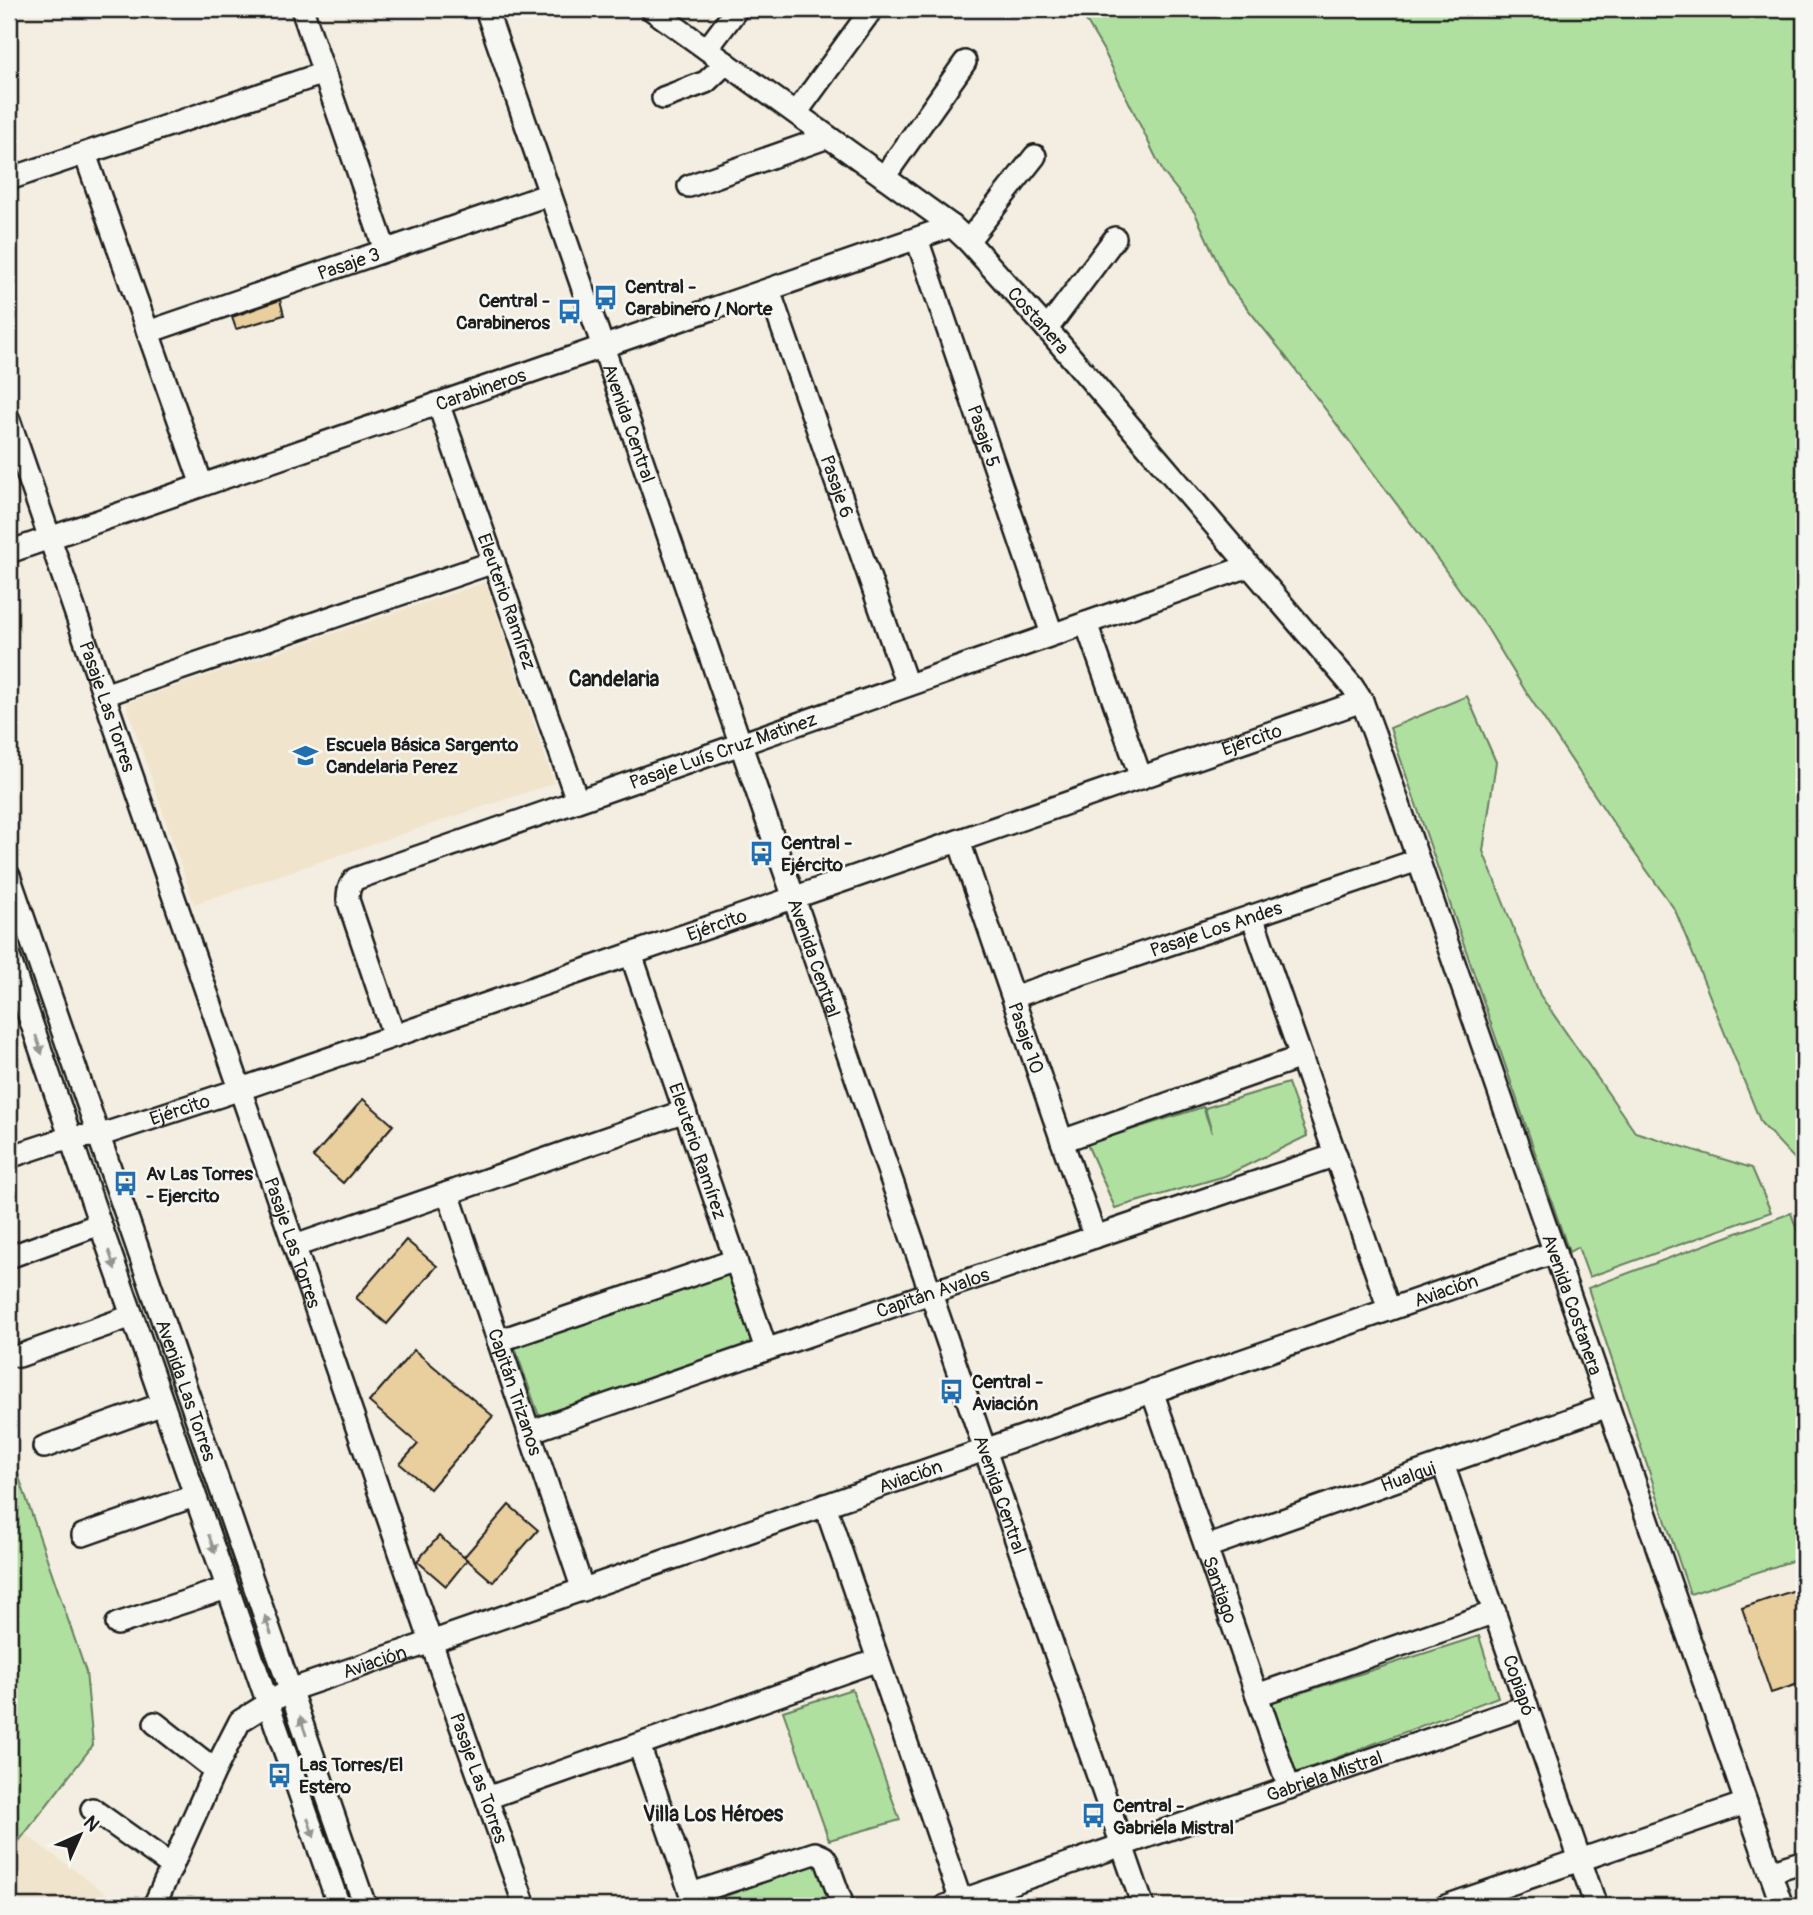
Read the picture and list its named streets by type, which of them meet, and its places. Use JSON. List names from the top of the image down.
{
  "streets": {
    "street": [
      "Pasaje 3",
      "Costanera",
      "Carabineros",
      "Avenida Central",
      "Pasaje 5",
      "Pasaje 6",
      "Eleuterio Ramírez",
      "Pasaje Las Torres",
      "Ejército",
      "Pasaje Luís Cruz Matinez",
      "Pasaje Los Andes",
      "Pasaje 10",
      "Aviación",
      "Capitán Ávalos",
      "Avenida Costanera",
      "Avenida Las Torres",
      "Capitán Trizanos",
      "Hualqui",
      "Santiago",
      "Copiapó",
      "Gabriela Mistral"
    ]
  },
  "crossings": [
    ["Pasaje 3", "Avenida Central"],
    ["Costanera", "Carabineros"],
    ["Costanera", "Ejército"],
    ["Costanera", "Pasaje Luís Cruz Matinez"],
    ["Costanera", "Avenida Costanera"],
    ["Carabineros", "Avenida Central"],
    ["Carabineros", "Pasaje 5"],
    ["Carabineros", "Pasaje 6"],
    ["Carabineros", "Eleuterio Ramírez"],
    ["Carabineros", "Pasaje Las Torres"],
    ["Avenida Central", "Ejército"],
    ["Avenida Central", "Pasaje Luís Cruz Matinez"],
    ["Avenida Central", "Aviación"],
    ["Avenida Central", "Capitán Ávalos"],
    ["Avenida Central", "Gabriela Mistral"],
    ["Pasaje 5", "Pasaje Luís Cruz Matinez"],
    ["Pasaje 6", "Pasaje Luís Cruz Matinez"],
    ["Eleuterio Ramírez", "Ejército"],
    ["Eleuterio Ramírez", "Pasaje Luís Cruz Matinez"],
    ["Eleuterio Ramírez", "Capitán Ávalos"],
    ["Pasaje Las Torres", "Ejército"],
    ["Pasaje Las Torres", "Aviación"],
    ["Ejército", "Pasaje Luís Cruz Matinez"],
    ["Ejército", "Pasaje 10"],
    ["Ejército", "Avenida Costanera"],
    ["Ejército", "Avenida Las Torres"],
    ["Pasaje Los Andes", "Pasaje 10"],
    ["Pasaje Los Andes", "Avenida Costanera"],
    ["Pasaje 10", "Capitán Ávalos"],
    ["Aviación", "Avenida Costanera"],
    ["Aviación", "Avenida Las Torres"],
    ["Aviación", "Capitán Trizanos"],
    ["Aviación", "Santiago"],
    ["Capitán Ávalos", "Capitán Trizanos"],
    ["Avenida Costanera", "Hualqui"],
    ["Hualqui", "Santiago"],
    ["Hualqui", "Copiapó"],
    ["Santiago", "Gabriela Mistral"],
    ["Copiapó", "Gabriela Mistral"]
  ],
  "districts": ["Candelaria", "Villa Los Héroes"],
  "places": {
    "bus stop": [
      "Central - Carabinero / Norte",
      "Central - Carabineros",
      "Central - Ejército",
      "Av Las Torres - Ejercito",
      "Central - Aviación",
      "Las Torres/El Estero",
      "Central - Gabriela Mistral"
    ],
    "school or university": ["Escuela Básica Sargento Candelaria Perez"]
  },
  "north": "top right"
}
